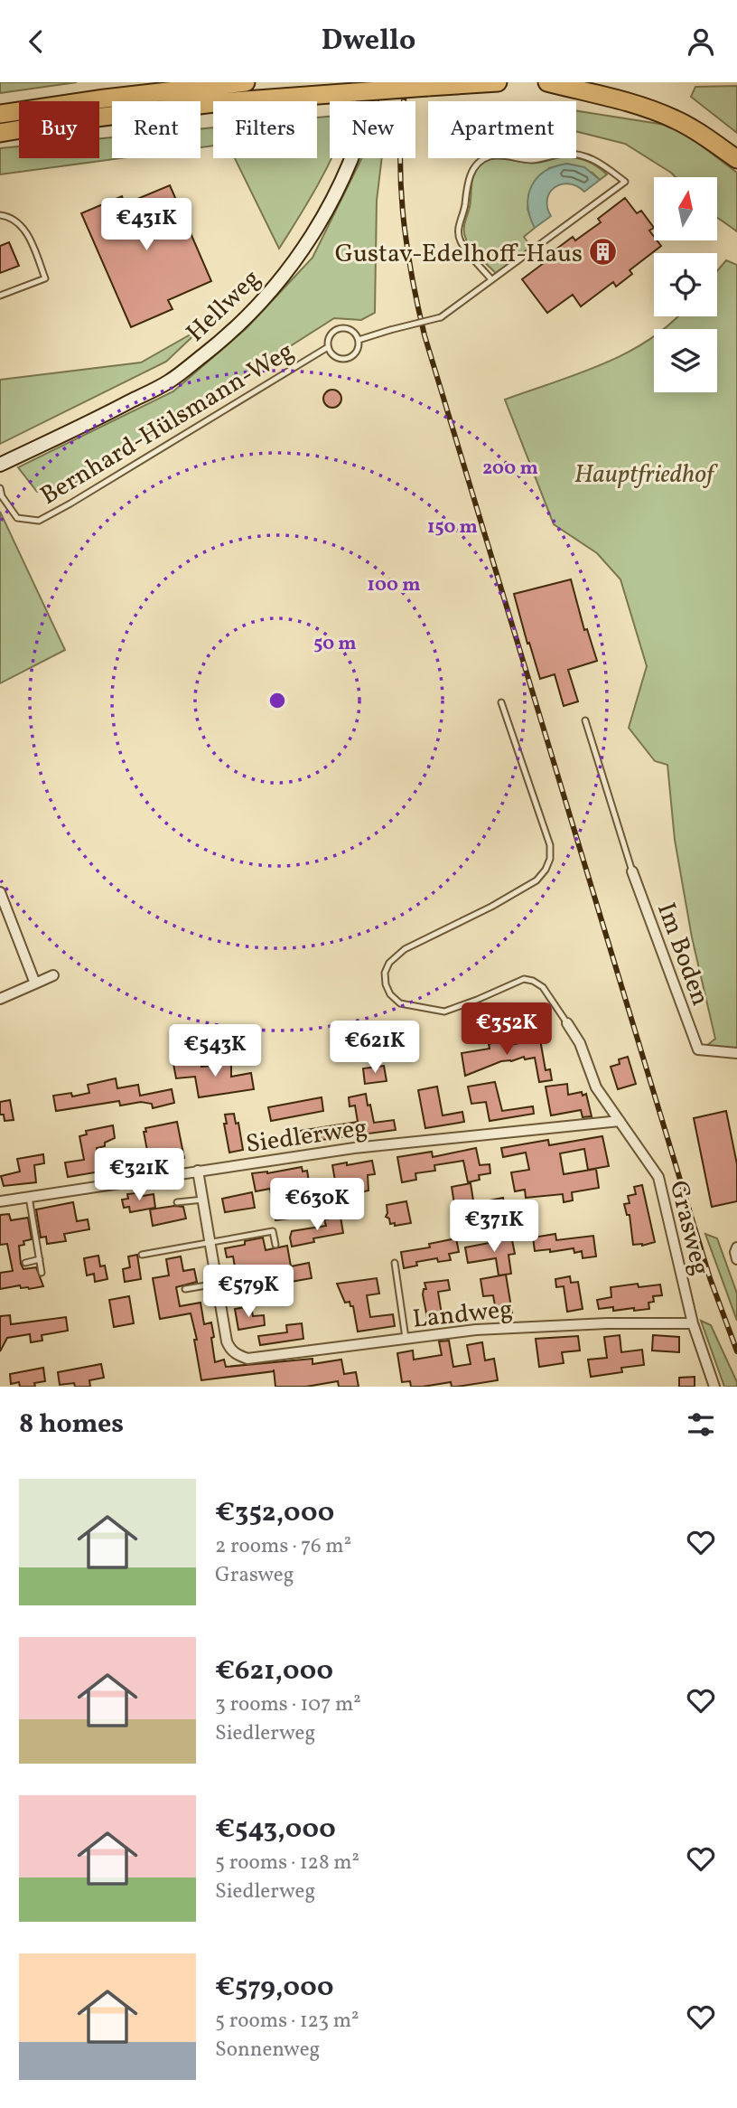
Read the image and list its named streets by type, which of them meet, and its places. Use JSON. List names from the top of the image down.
{
  "streets": {
    "street": [
      "Hellweg",
      "Im Boden",
      "Siedlerweg",
      "Grasweg",
      "Landweg"
    ],
    "lane": ["Bernhard-Hülsmann-Weg"]
  },
  "crossings": [
    ["Siedlerweg", "Grasweg"],
    ["Grasweg", "Landweg"]
  ],
  "parks": ["Hauptfriedhof"],
  "places": {
    "building": ["Gustav-Edelhoff-Haus"]
  },
  "north": "top",
  "page": {
    "header": "Dwello",
    "chip": [
      "Buy",
      "Rent",
      "Filters",
      "New",
      "Apartment"
    ],
    "price": [
      "€431K",
      "€352K",
      "€621K",
      "€543K",
      "€321K",
      "€630K",
      "€371K",
      "€579K"
    ],
    "heading": "8 homes",
    "list": [
      {
        "name": "€352,000",
        "note": "2 rooms · 76 m² · Grasweg"
      },
      {
        "name": "€621,000",
        "note": "3 rooms · 107 m² · Siedlerweg"
      },
      {
        "name": "€543,000",
        "note": "5 rooms · 128 m² · Siedlerweg"
      },
      {
        "name": "€579,000",
        "note": "5 rooms · 123 m² · Sonnenweg"
      }
    ]
  },
  "rings": [
    "200 m",
    "150 m",
    "100 m",
    "50 m"
  ]
}
